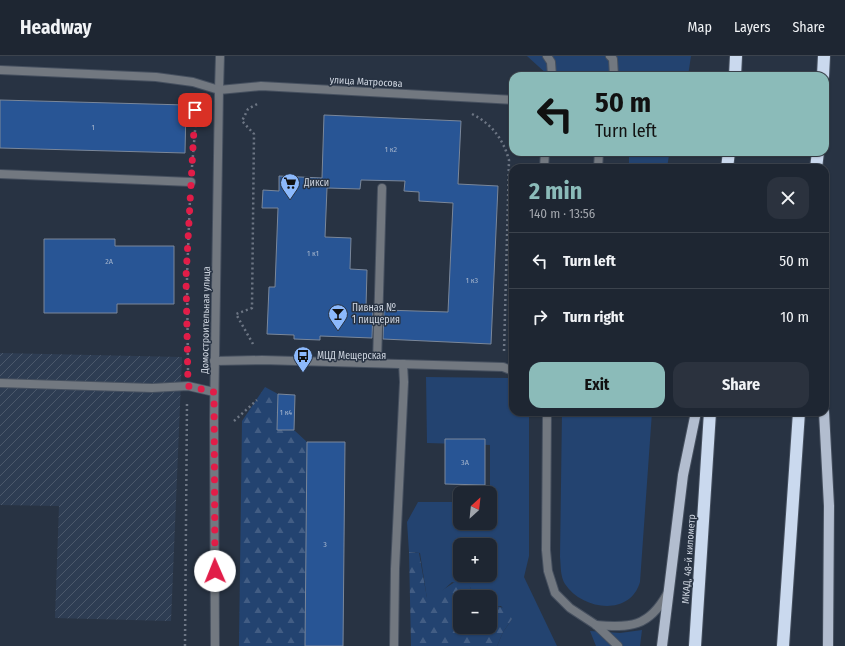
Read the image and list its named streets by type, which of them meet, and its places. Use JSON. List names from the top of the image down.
{
  "streets": {
    "highway": ["МКАД, 48-й километр"],
    "street": ["улица Матросова", "Домостроительная улица"]
  },
  "crossings": [
    ["улица Матросова", "Домостроительная улица"]
  ],
  "places": {
    "supermarket": ["Дикси"],
    "bar": ["Пивная № 1 пиццерия"],
    "bus stop": ["МЦД Мещерская"]
  },
  "house_numbers": [
    "1",
    "1 к2",
    "1 к1",
    "2А",
    "1 к3",
    "1 к4",
    "3А",
    "3"
  ],
  "north": "top right",
  "page": {
    "header": "Headway",
    "nav": ["Map", "Layers", "Share"],
    "turn": ["50 m", "Turn left"],
    "heading": ["2 min", "140 m · 13:56"],
    "list": [
      {
        "name": "Turn left",
        "value": "50 m"
      },
      {
        "name": "Turn right",
        "value": "10 m"
      }
    ],
    "buttons": ["Exit", "Share"],
    "map_buttons": ["+", "−"]
  }
}
